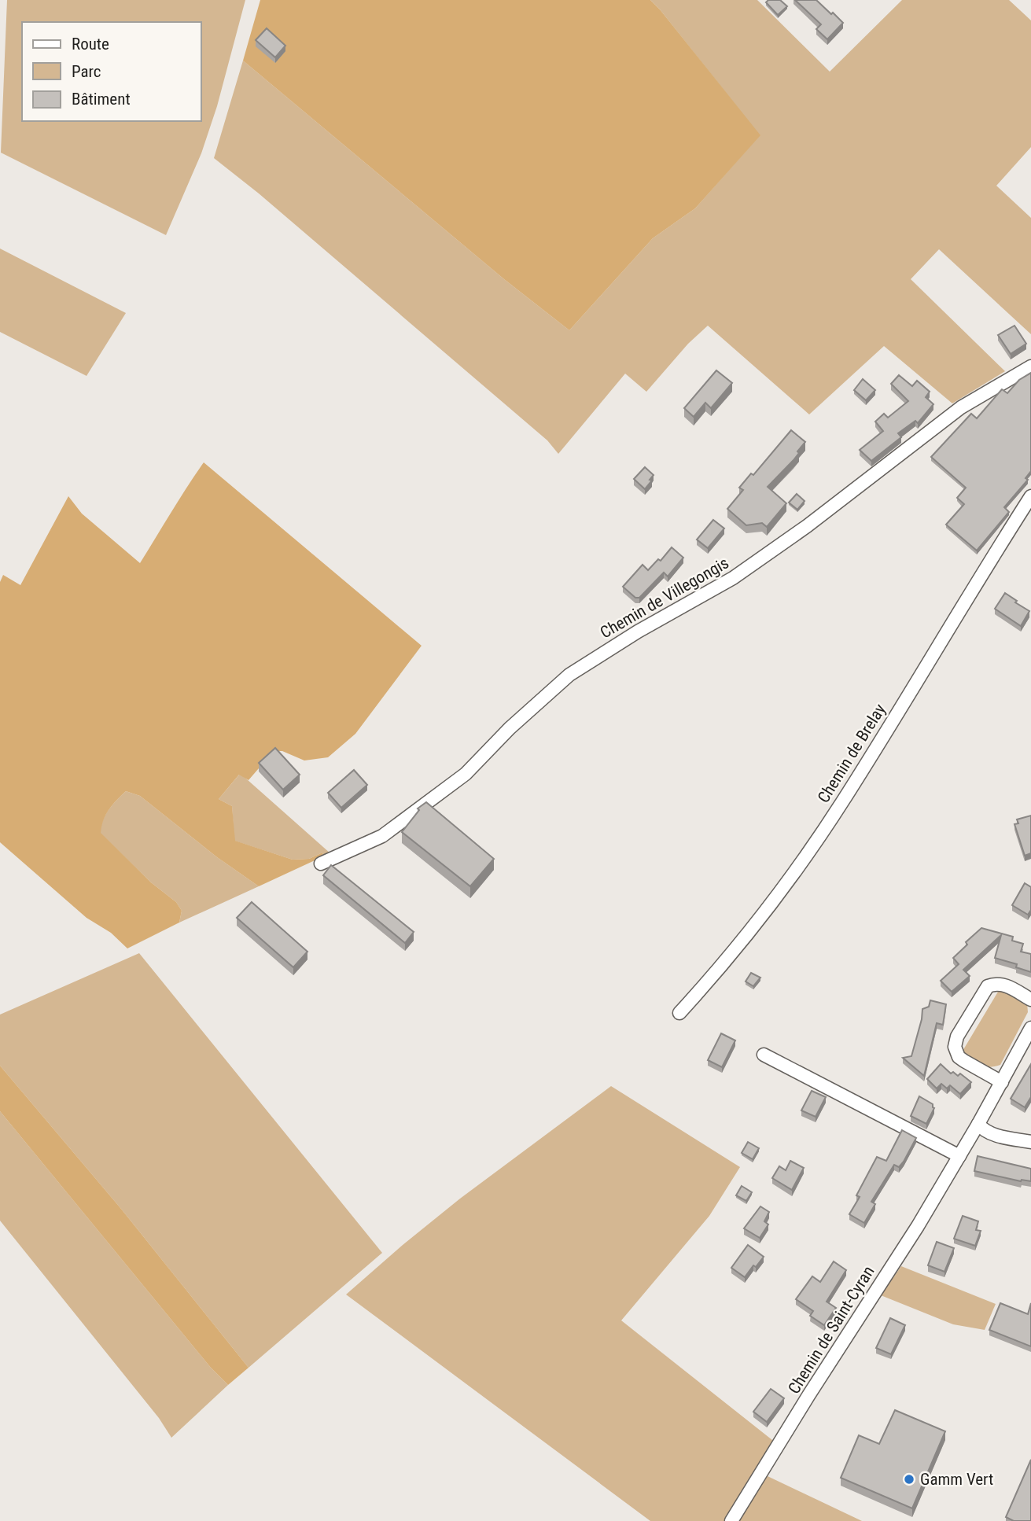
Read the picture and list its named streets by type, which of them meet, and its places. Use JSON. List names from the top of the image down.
{
  "streets": {
    "street": ["Chemin de Villegongis", "Chemin de Brelay", "Chemin de Saint-Cyran"]
  },
  "places": ["Gamm Vert"],
  "legend": ["Route", "Parc", "Bâtiment"]
}
